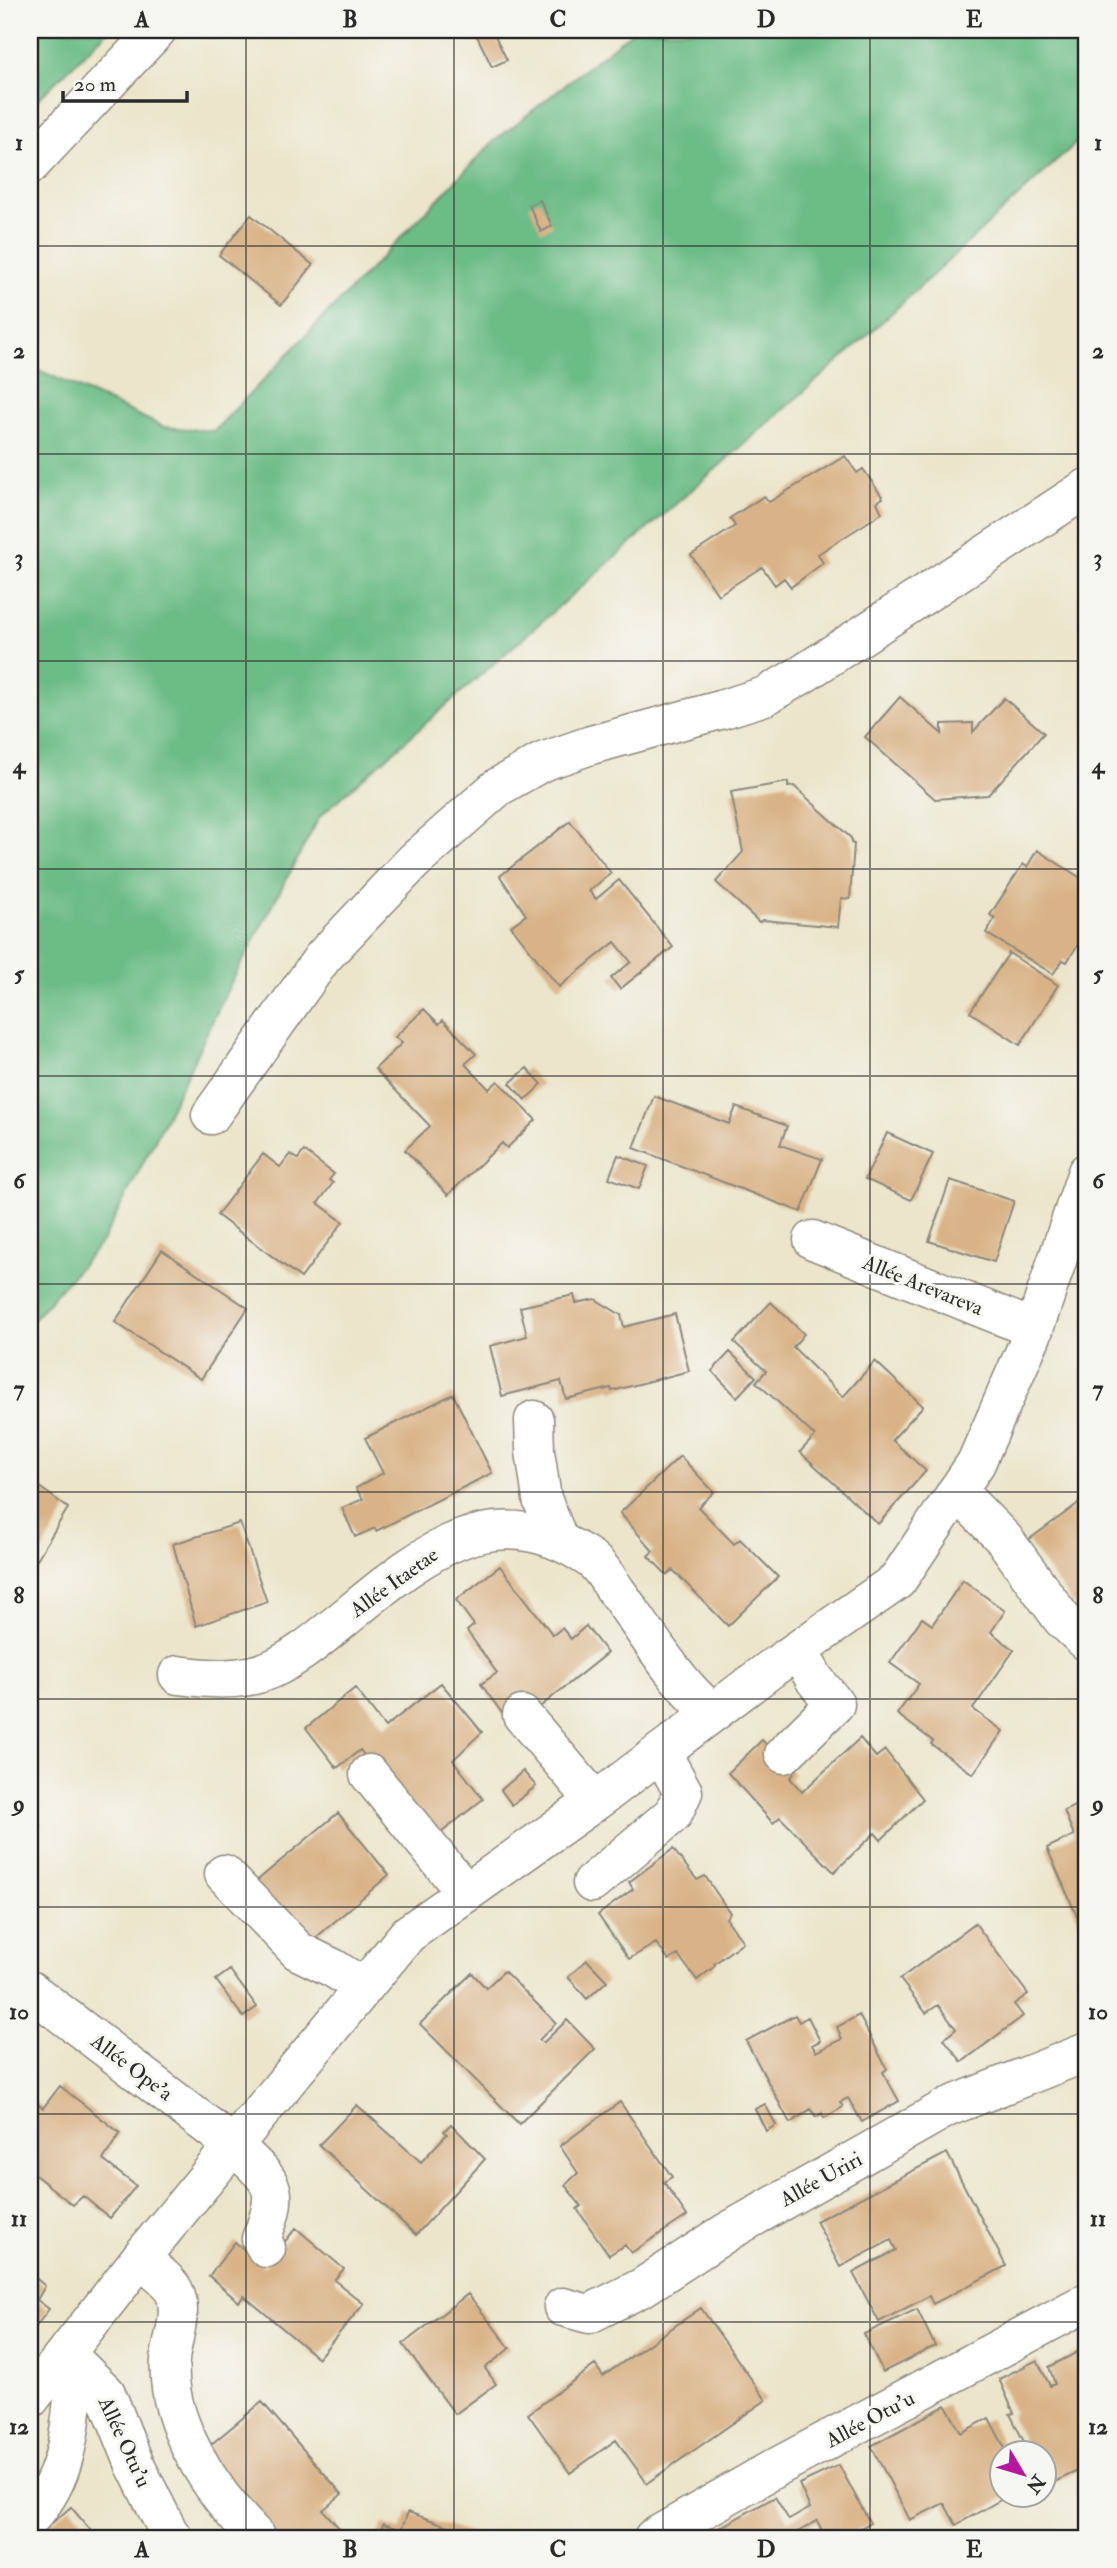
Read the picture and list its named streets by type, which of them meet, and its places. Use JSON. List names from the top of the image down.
{
  "streets": {
    "street": [
      "Allée Arevareva",
      "Allée Itaetae",
      "Allée Ope'a",
      "Allée Uriri",
      "Allée Otu'u"
    ]
  },
  "scale_bar": "20 m",
  "north": "bottom right",
  "grid": {
    "columns": [
      "A",
      "B",
      "C",
      "D",
      "E"
    ],
    "rows": [
      "1",
      "2",
      "3",
      "4",
      "5",
      "6",
      "7",
      "8",
      "9",
      "10",
      "11",
      "12"
    ]
  }
}
